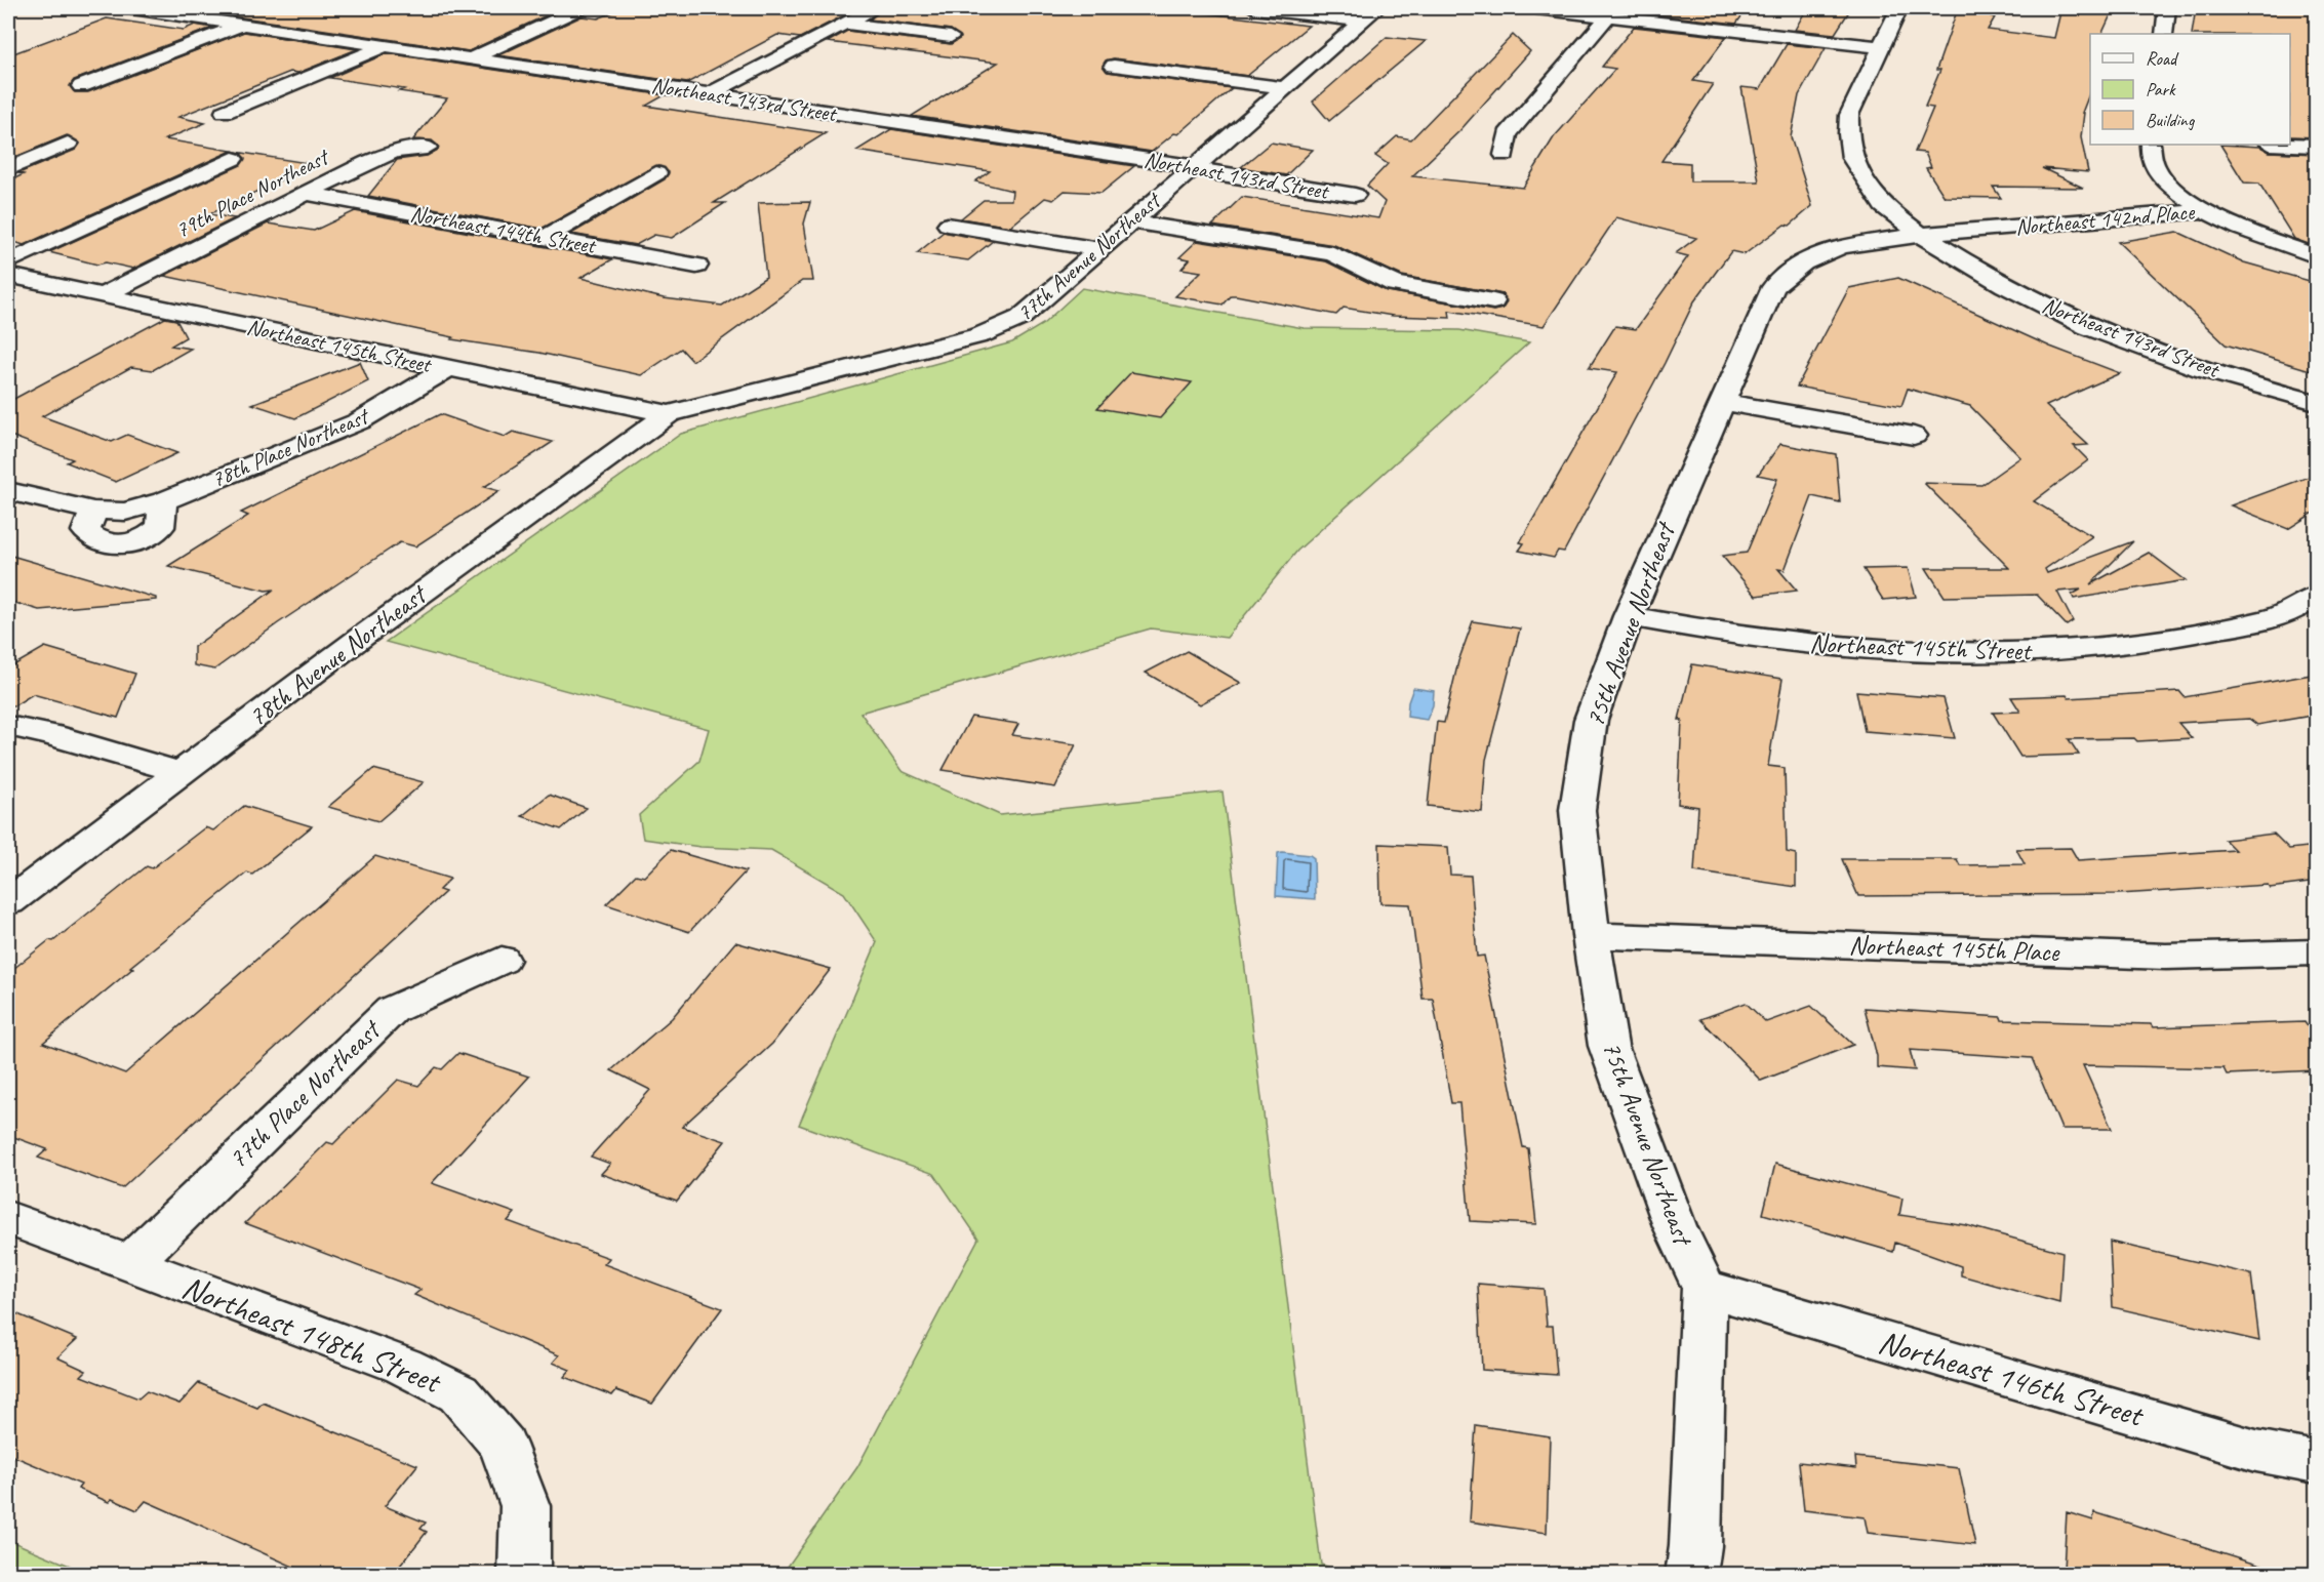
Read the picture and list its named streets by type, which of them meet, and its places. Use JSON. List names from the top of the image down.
{
  "streets": {
    "street": [
      "Northeast 143rd Street",
      "79th Place Northeast",
      "Northeast 142nd Place",
      "Northeast 144th Street",
      "77th Avenue Northeast",
      "Northeast 145th Street",
      "78th Place Northeast",
      "75th Avenue Northeast",
      "78th Avenue Northeast",
      "Northeast 145th Place",
      "77th Place Northeast",
      "Northeast 148th Street",
      "Northeast 146th Street"
    ]
  },
  "crossings": [
    ["Northeast 143rd Street", "Northeast 142nd Place"],
    ["Northeast 143rd Street", "77th Avenue Northeast"],
    ["Northeast 143rd Street", "75th Avenue Northeast"],
    ["79th Place Northeast", "Northeast 144th Street"],
    ["79th Place Northeast", "Northeast 145th Street"],
    ["Northeast 142nd Place", "75th Avenue Northeast"],
    ["77th Avenue Northeast", "Northeast 145th Street"],
    ["77th Avenue Northeast", "78th Avenue Northeast"],
    ["Northeast 145th Street", "78th Place Northeast"],
    ["Northeast 145th Street", "75th Avenue Northeast"],
    ["Northeast 145th Street", "78th Avenue Northeast"],
    ["75th Avenue Northeast", "Northeast 145th Place"],
    ["75th Avenue Northeast", "Northeast 146th Street"],
    ["77th Place Northeast", "Northeast 148th Street"]
  ],
  "legend": ["Road", "Park", "Building"]
}
